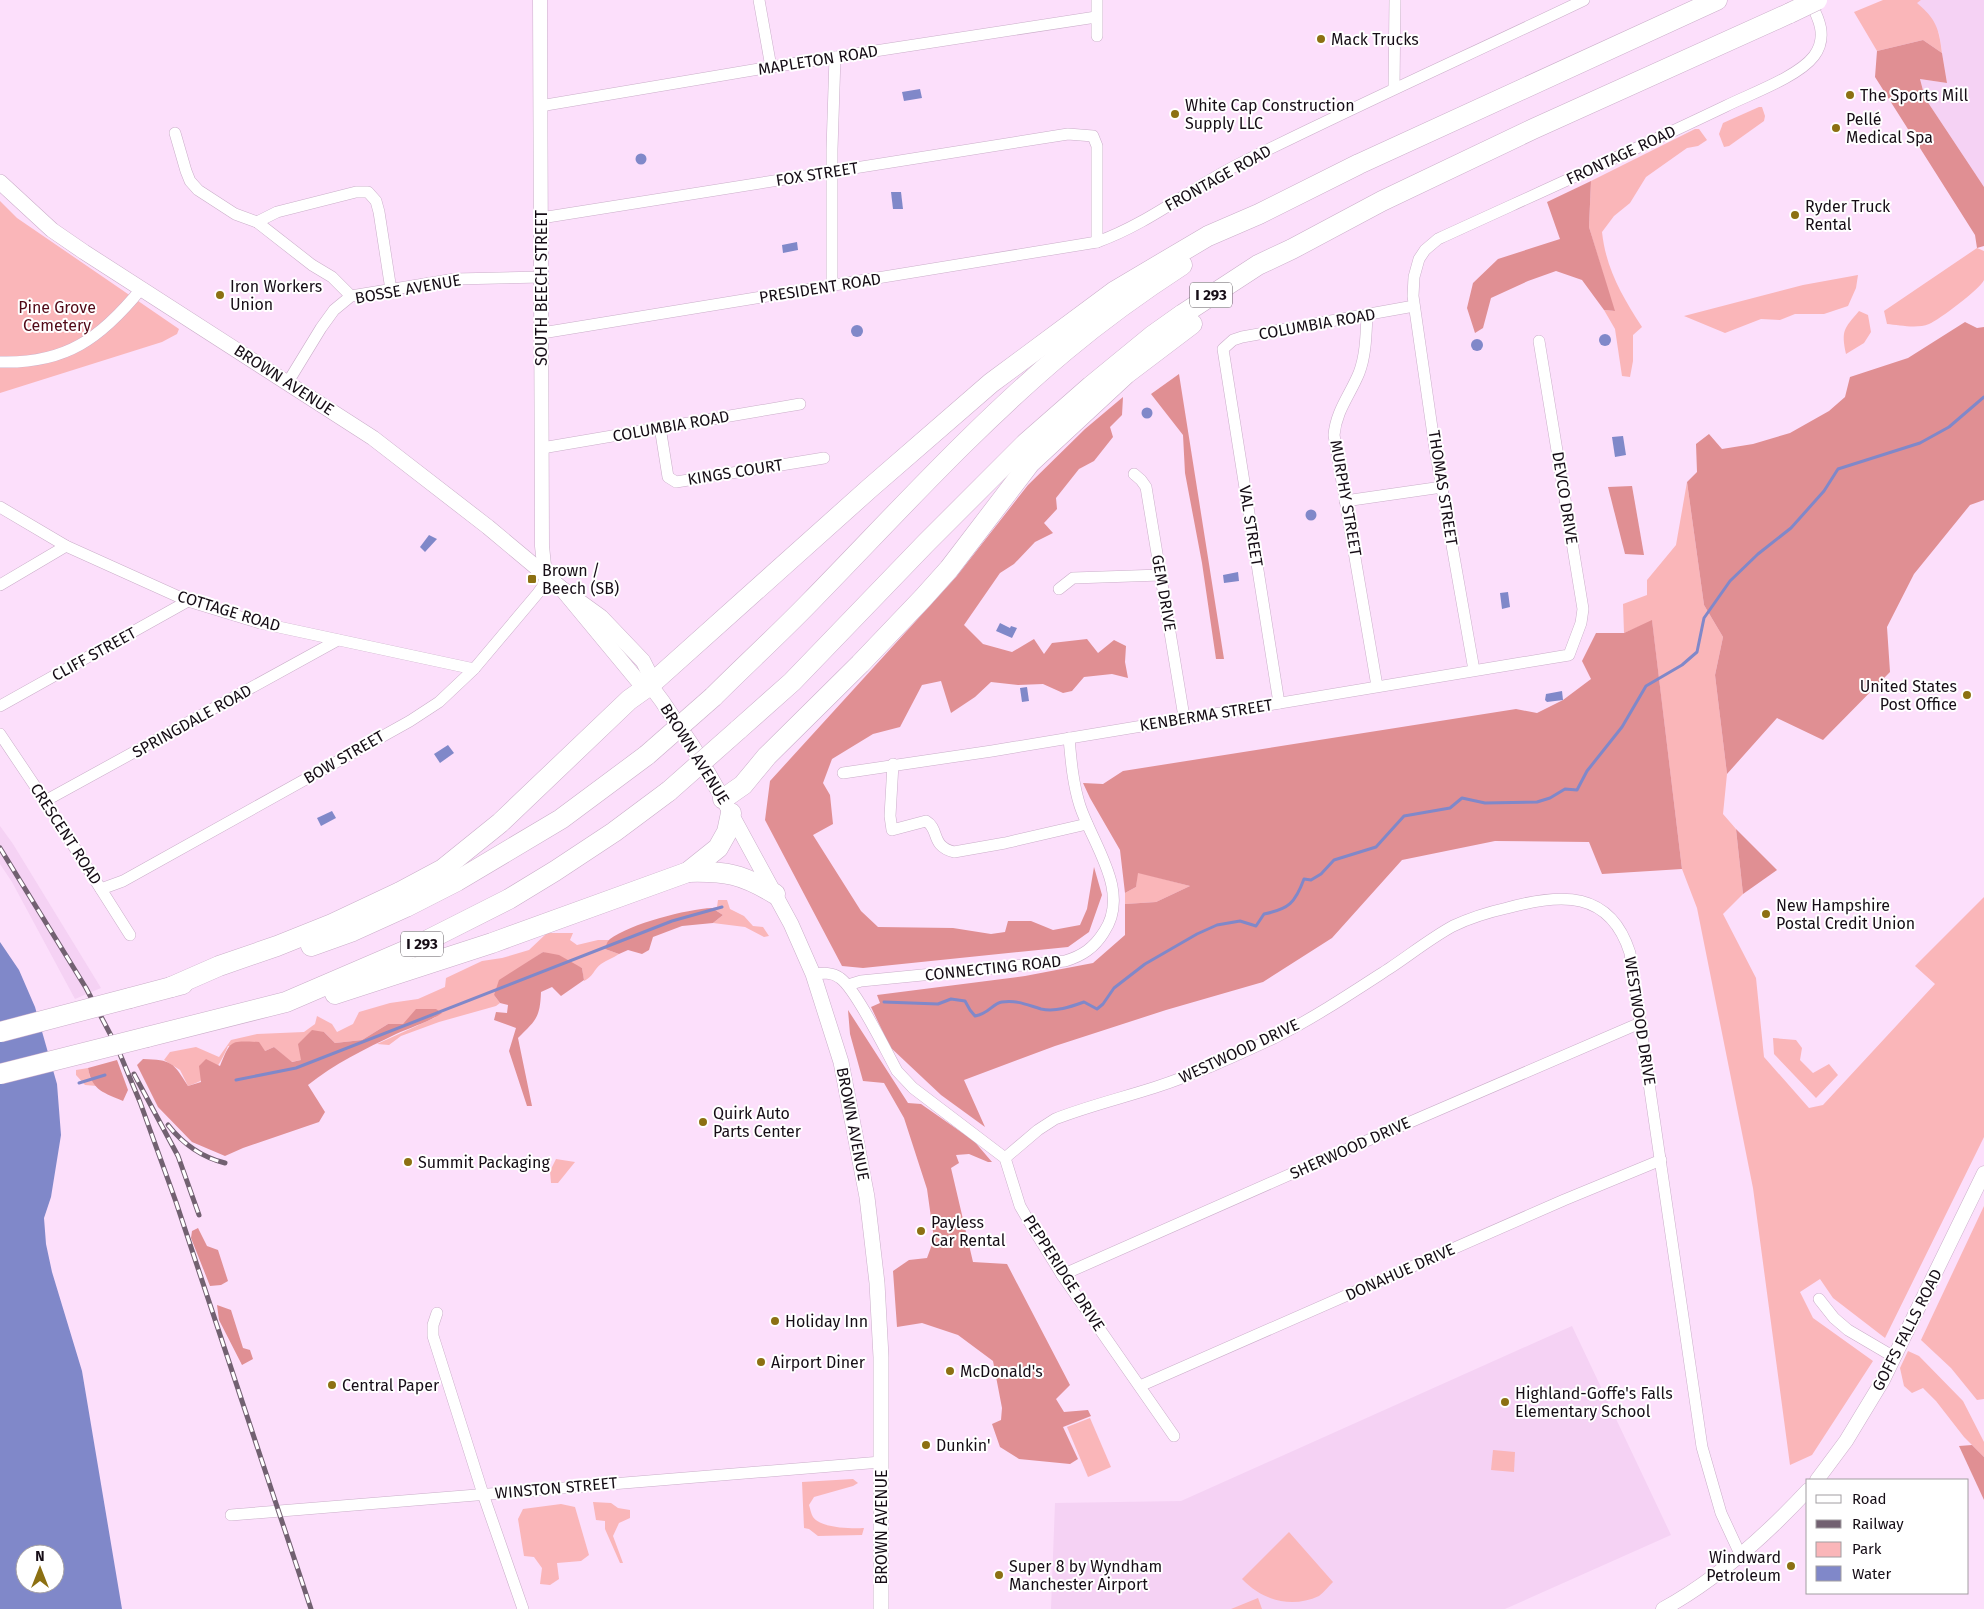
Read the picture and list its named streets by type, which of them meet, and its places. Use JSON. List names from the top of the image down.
{
  "streets": {
    "highway": ["I 293"],
    "main road": ["BROWN AVENUE"],
    "street": [
      "MAPLETON ROAD",
      "FRONTAGE ROAD",
      "FOX STREET",
      "SOUTH BEECH STREET",
      "PRESIDENT ROAD",
      "BOSSE AVENUE",
      "COLUMBIA ROAD",
      "KINGS COURT",
      "THOMAS STREET",
      "MURPHY STREET",
      "DEVCO DRIVE",
      "VAL STREET",
      "GEM DRIVE",
      "COTTAGE ROAD",
      "CLIFF STREET",
      "KENBERMA STREET",
      "SPRINGDALE ROAD",
      "BOW STREET",
      "CRESCENT ROAD",
      "CONNECTING ROAD",
      "WESTWOOD DRIVE",
      "SHERWOOD DRIVE",
      "DONAHUE DRIVE",
      "PEPPERIDGE DRIVE",
      "GOFFS FALLS ROAD",
      "WINSTON STREET"
    ]
  },
  "crossings": [
    ["MAPLETON ROAD", "SOUTH BEECH STREET"],
    ["FRONTAGE ROAD", "FOX STREET"],
    ["FRONTAGE ROAD", "PRESIDENT ROAD"],
    ["FRONTAGE ROAD", "COLUMBIA ROAD"],
    ["FRONTAGE ROAD", "THOMAS STREET"],
    ["FOX STREET", "SOUTH BEECH STREET"],
    ["FOX STREET", "PRESIDENT ROAD"],
    ["SOUTH BEECH STREET", "PRESIDENT ROAD"],
    ["SOUTH BEECH STREET", "BOSSE AVENUE"],
    ["SOUTH BEECH STREET", "COLUMBIA ROAD"],
    ["SOUTH BEECH STREET", "BROWN AVENUE"],
    ["SOUTH BEECH STREET", "BOW STREET"],
    ["BOSSE AVENUE", "BROWN AVENUE"],
    ["COLUMBIA ROAD", "KINGS COURT"],
    ["COLUMBIA ROAD", "THOMAS STREET"],
    ["COLUMBIA ROAD", "MURPHY STREET"],
    ["COLUMBIA ROAD", "VAL STREET"],
    ["BROWN AVENUE", "BOW STREET"],
    ["BROWN AVENUE", "WINSTON STREET"],
    ["THOMAS STREET", "KENBERMA STREET"],
    ["MURPHY STREET", "KENBERMA STREET"],
    ["DEVCO DRIVE", "KENBERMA STREET"],
    ["VAL STREET", "KENBERMA STREET"],
    ["GEM DRIVE", "KENBERMA STREET"],
    ["COTTAGE ROAD", "CLIFF STREET"],
    ["COTTAGE ROAD", "SPRINGDALE ROAD"],
    ["COTTAGE ROAD", "BOW STREET"],
    ["KENBERMA STREET", "CONNECTING ROAD"],
    ["SPRINGDALE ROAD", "CRESCENT ROAD"],
    ["BOW STREET", "CRESCENT ROAD"],
    ["WESTWOOD DRIVE", "SHERWOOD DRIVE"],
    ["WESTWOOD DRIVE", "DONAHUE DRIVE"],
    ["WESTWOOD DRIVE", "PEPPERIDGE DRIVE"],
    ["SHERWOOD DRIVE", "PEPPERIDGE DRIVE"],
    ["DONAHUE DRIVE", "PEPPERIDGE DRIVE"]
  ],
  "parks": ["Pine Grove Cemetery"],
  "places": {
    "other": [
      "Mack Trucks",
      "The Sports Mill",
      "White Cap Construction Supply LLC",
      "Pellé Medical Spa",
      "Ryder Truck Rental",
      "Iron Workers Union",
      "United States Post Office",
      "New Hampshire Postal Credit Union",
      "Quirk Auto Parts Center",
      "Summit Packaging",
      "Payless Car Rental",
      "Holiday Inn",
      "Airport Diner",
      "McDonald's",
      "Central Paper",
      "Highland-Goffe's Falls Elementary School",
      "Dunkin'",
      "Windward Petroleum",
      "Super 8 by Wyndham Manchester Airport"
    ],
    "transit": ["Brown / Beech (SB)"]
  },
  "legend": [
    "Road",
    "Railway",
    "Park",
    "Water"
  ],
  "north": "top"
}
